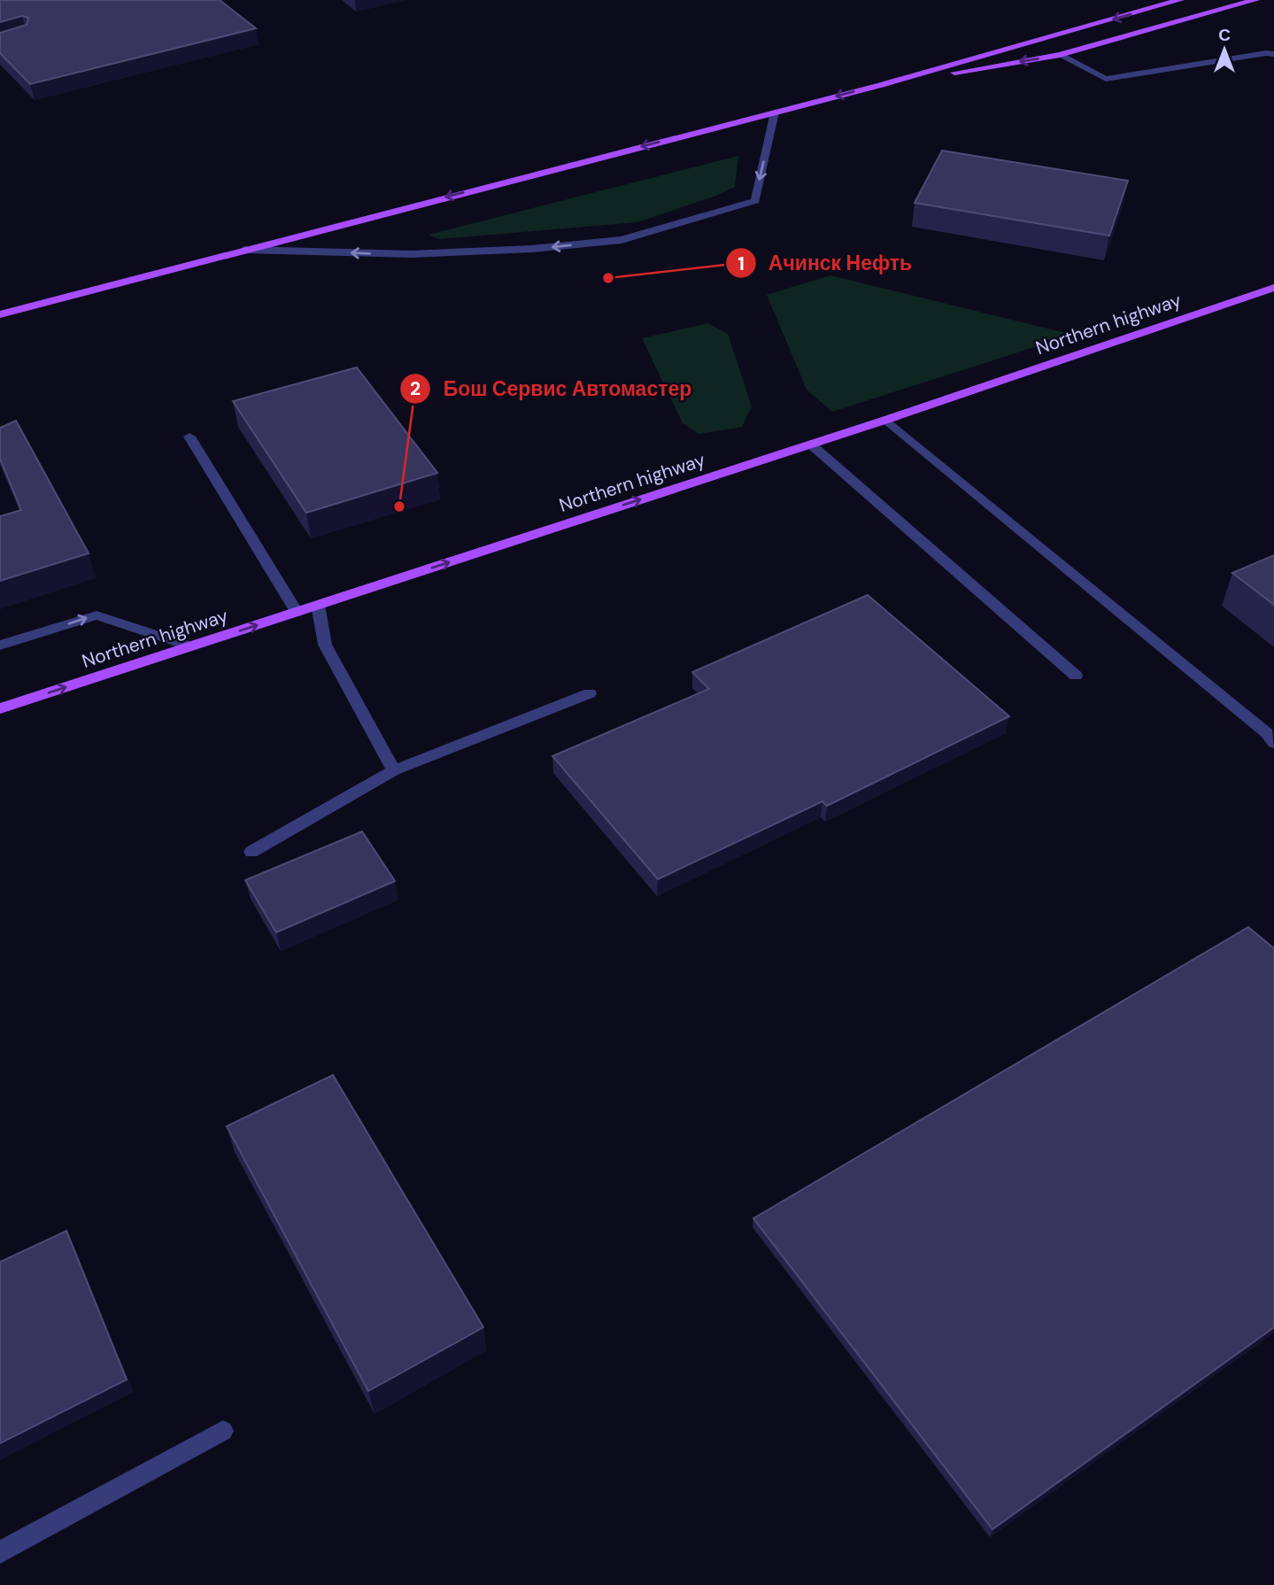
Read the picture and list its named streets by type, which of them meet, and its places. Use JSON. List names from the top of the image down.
{
  "streets": {
    "main road": ["Northern highway"]
  },
  "one_way": ["Northern highway"],
  "places": ["Ачинск Нефть", "Бош Сервис Автомастер"],
  "north": "top"
}
